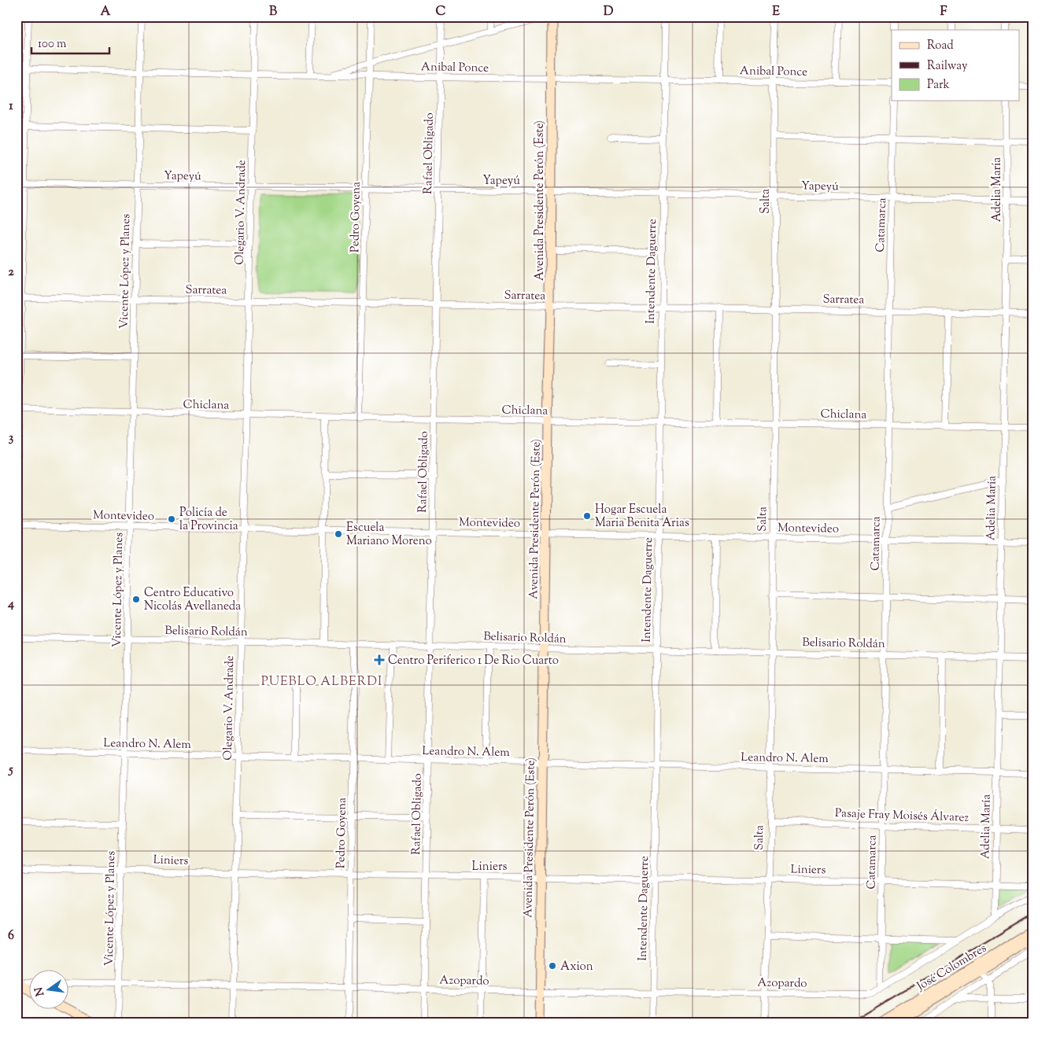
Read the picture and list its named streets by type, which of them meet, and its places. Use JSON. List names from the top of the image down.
{
  "streets": {
    "main road": ["Avenida Presidente Perón (Este)", "José Colombres"],
    "street": [
      "Anibal Ponce",
      "Rafael Obligado",
      "Yapeyú",
      "Adelia María",
      "Salta",
      "Olegario V. Andrade",
      "Pedro Goyena",
      "Catamarca",
      "Vicente López y Planes",
      "Intendente Daguerre",
      "Sarratea",
      "Chiclana",
      "Montevideo",
      "Belisario Roldán",
      "Leandro N. Alem",
      "Pasaje Fray Moisés Álvarez",
      "Liniers",
      "Azopardo"
    ]
  },
  "crossings": [
    ["Anibal Ponce", "Rafael Obligado"],
    ["Anibal Ponce", "Avenida Presidente Perón (Este)"],
    ["Anibal Ponce", "Salta"],
    ["Anibal Ponce", "Olegario V. Andrade"],
    ["Anibal Ponce", "Pedro Goyena"],
    ["Anibal Ponce", "Vicente López y Planes"],
    ["Anibal Ponce", "Intendente Daguerre"],
    ["Rafael Obligado", "Yapeyú"],
    ["Rafael Obligado", "Sarratea"],
    ["Rafael Obligado", "Chiclana"],
    ["Rafael Obligado", "Montevideo"],
    ["Rafael Obligado", "Belisario Roldán"],
    ["Rafael Obligado", "Leandro N. Alem"],
    ["Rafael Obligado", "Liniers"],
    ["Rafael Obligado", "Azopardo"],
    ["Yapeyú", "Adelia María"],
    ["Yapeyú", "Avenida Presidente Perón (Este)"],
    ["Yapeyú", "Salta"],
    ["Yapeyú", "Olegario V. Andrade"],
    ["Yapeyú", "Pedro Goyena"],
    ["Yapeyú", "Catamarca"],
    ["Yapeyú", "Vicente López y Planes"],
    ["Yapeyú", "Intendente Daguerre"],
    ["Adelia María", "Sarratea"],
    ["Adelia María", "Chiclana"],
    ["Adelia María", "Montevideo"],
    ["Adelia María", "Belisario Roldán"],
    ["Adelia María", "Leandro N. Alem"],
    ["Adelia María", "Pasaje Fray Moisés Álvarez"],
    ["Adelia María", "Liniers"],
    ["Avenida Presidente Perón (Este)", "Sarratea"],
    ["Avenida Presidente Perón (Este)", "Chiclana"],
    ["Avenida Presidente Perón (Este)", "Montevideo"],
    ["Avenida Presidente Perón (Este)", "Belisario Roldán"],
    ["Avenida Presidente Perón (Este)", "Leandro N. Alem"],
    ["Avenida Presidente Perón (Este)", "Liniers"],
    ["Avenida Presidente Perón (Este)", "Azopardo"],
    ["Salta", "Sarratea"],
    ["Salta", "Chiclana"],
    ["Salta", "Montevideo"],
    ["Salta", "Belisario Roldán"],
    ["Salta", "Leandro N. Alem"],
    ["Salta", "Pasaje Fray Moisés Álvarez"],
    ["Salta", "Liniers"],
    ["Salta", "Azopardo"],
    ["Olegario V. Andrade", "Sarratea"],
    ["Olegario V. Andrade", "Chiclana"],
    ["Olegario V. Andrade", "Montevideo"],
    ["Olegario V. Andrade", "Belisario Roldán"],
    ["Olegario V. Andrade", "Leandro N. Alem"],
    ["Olegario V. Andrade", "Liniers"],
    ["Olegario V. Andrade", "Azopardo"],
    ["Pedro Goyena", "Sarratea"],
    ["Pedro Goyena", "Chiclana"],
    ["Pedro Goyena", "Belisario Roldán"],
    ["Pedro Goyena", "Leandro N. Alem"],
    ["Pedro Goyena", "Liniers"],
    ["Pedro Goyena", "Azopardo"],
    ["Catamarca", "Sarratea"],
    ["Catamarca", "Chiclana"],
    ["Catamarca", "Montevideo"],
    ["Catamarca", "Belisario Roldán"],
    ["Catamarca", "Leandro N. Alem"],
    ["Catamarca", "Pasaje Fray Moisés Álvarez"],
    ["Catamarca", "Liniers"],
    ["Catamarca", "Azopardo"],
    ["Vicente López y Planes", "Sarratea"],
    ["Vicente López y Planes", "Chiclana"],
    ["Vicente López y Planes", "Montevideo"],
    ["Vicente López y Planes", "Belisario Roldán"],
    ["Vicente López y Planes", "Leandro N. Alem"],
    ["Vicente López y Planes", "Liniers"],
    ["Vicente López y Planes", "Azopardo"],
    ["Intendente Daguerre", "Sarratea"],
    ["Intendente Daguerre", "Chiclana"],
    ["Intendente Daguerre", "Montevideo"],
    ["Intendente Daguerre", "Belisario Roldán"],
    ["Intendente Daguerre", "Leandro N. Alem"],
    ["Intendente Daguerre", "Liniers"],
    ["Intendente Daguerre", "Azopardo"]
  ],
  "districts": ["PUEBLO ALBERDI"],
  "places": {
    "other": [
      "Hogar Escuela Maria Benita Arias",
      "Policía de la Provincia",
      "Escuela Mariano Moreno",
      "Centro Educativo Nicolás Avellaneda",
      "Axion"
    ],
    "health": ["Centro Periferico 1 De Rio Cuarto"]
  },
  "legend": ["Road", "Railway", "Park"],
  "scale_bar": "100 m",
  "north": "left",
  "grid": {
    "columns": [
      "A",
      "B",
      "C",
      "D",
      "E",
      "F"
    ],
    "rows": [
      "1",
      "2",
      "3",
      "4",
      "5",
      "6"
    ]
  }
}
